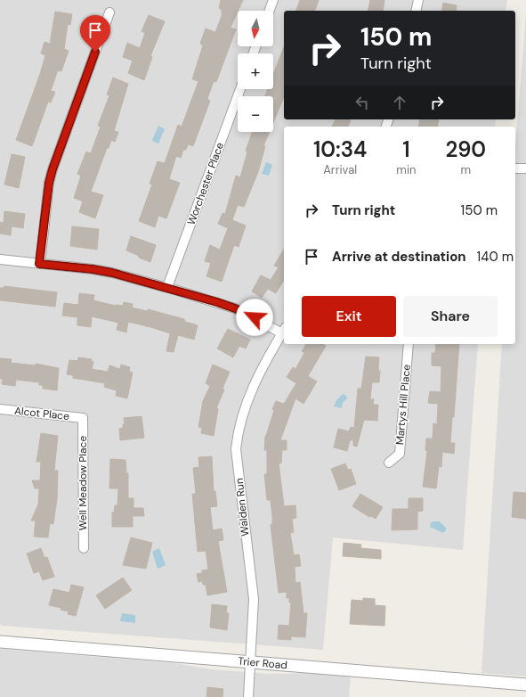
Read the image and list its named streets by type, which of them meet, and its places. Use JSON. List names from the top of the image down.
{
  "streets": {
    "street": [
      "Worchester Place",
      "Martys Hill Place",
      "Alcot Place",
      "Well Meadow Place",
      "Walden Run",
      "Trier Road"
    ]
  },
  "crossings": [
    ["Alcot Place", "Well Meadow Place"],
    ["Walden Run", "Trier Road"]
  ],
  "north": "bottom",
  "page": {
    "map_buttons": ["+", "−"],
    "turn": ["150 m", "Turn right"],
    "eta": [
      "10:34",
      "Arrival",
      "1",
      "min",
      "290",
      "m"
    ],
    "list": [
      {
        "name": "Turn right",
        "value": "150 m"
      },
      {
        "name": "Arrive at destination",
        "value": "140 m"
      }
    ],
    "buttons": ["Exit", "Share"]
  }
}
